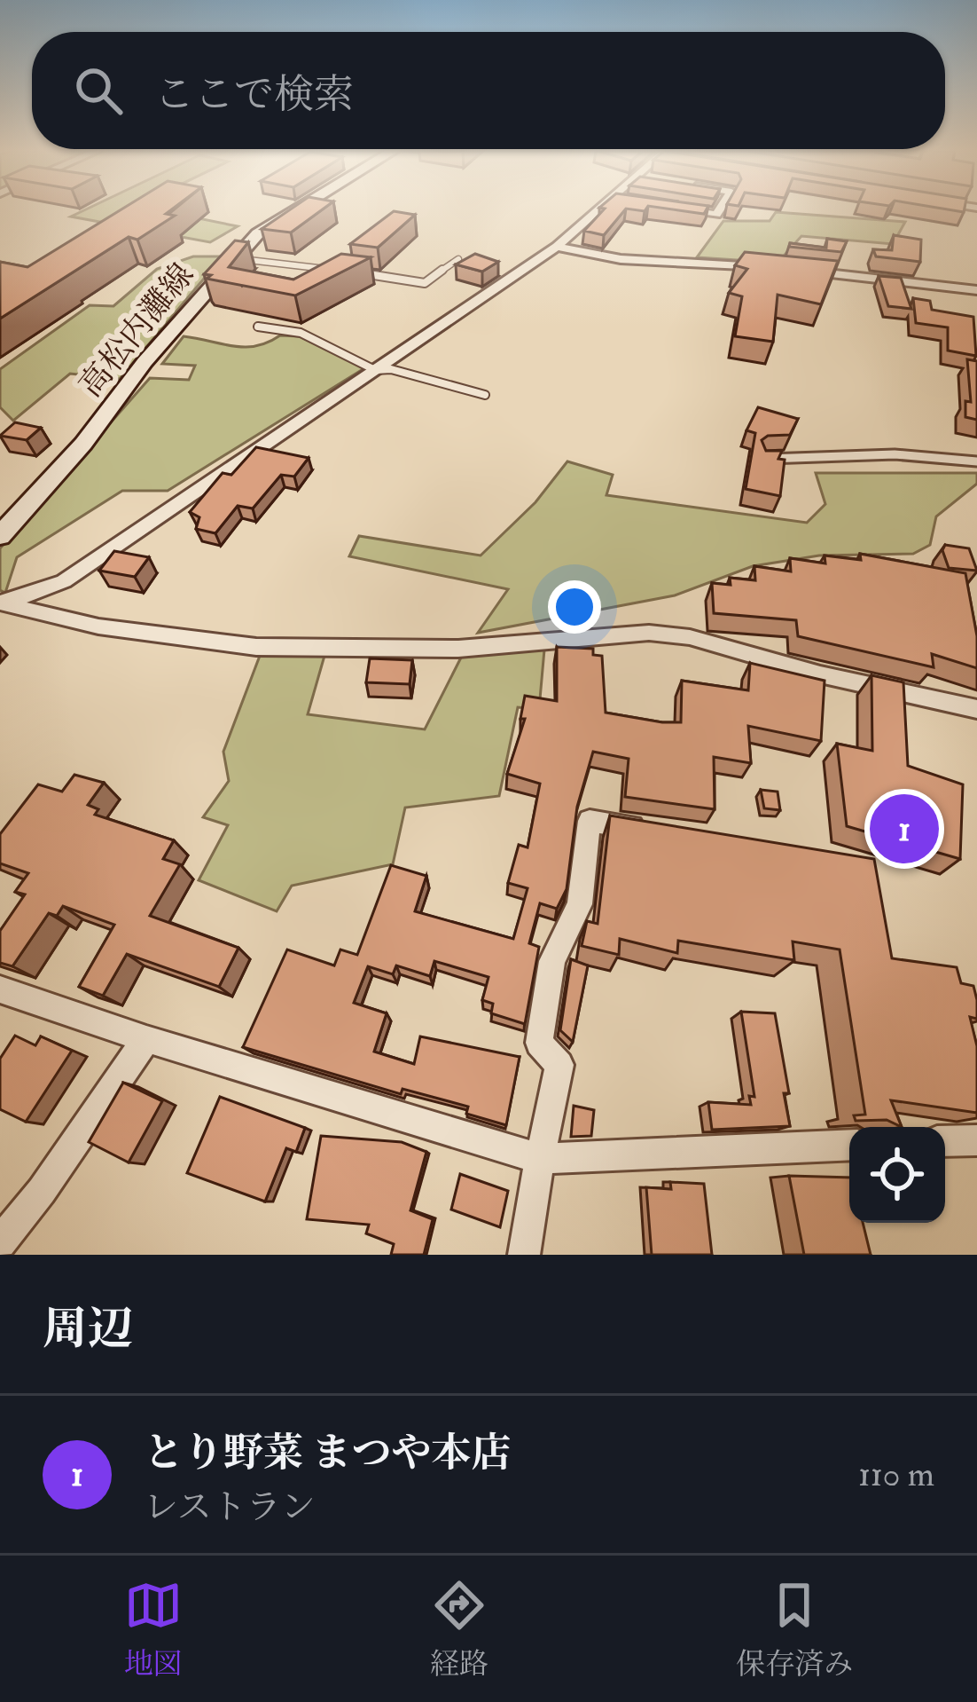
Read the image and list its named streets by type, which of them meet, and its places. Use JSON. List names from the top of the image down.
{
  "streets": {
    "main road": ["高松内灘線"]
  },
  "page": {
    "search": "ここで検索",
    "pins": "1",
    "heading": "周辺",
    "list": [
      {
        "mark": "1",
        "name": "とり野菜 まつや本店",
        "note": "レストラン",
        "value": "110 m"
      }
    ],
    "nav": ["地図", "経路", "保存済み"]
  }
}
